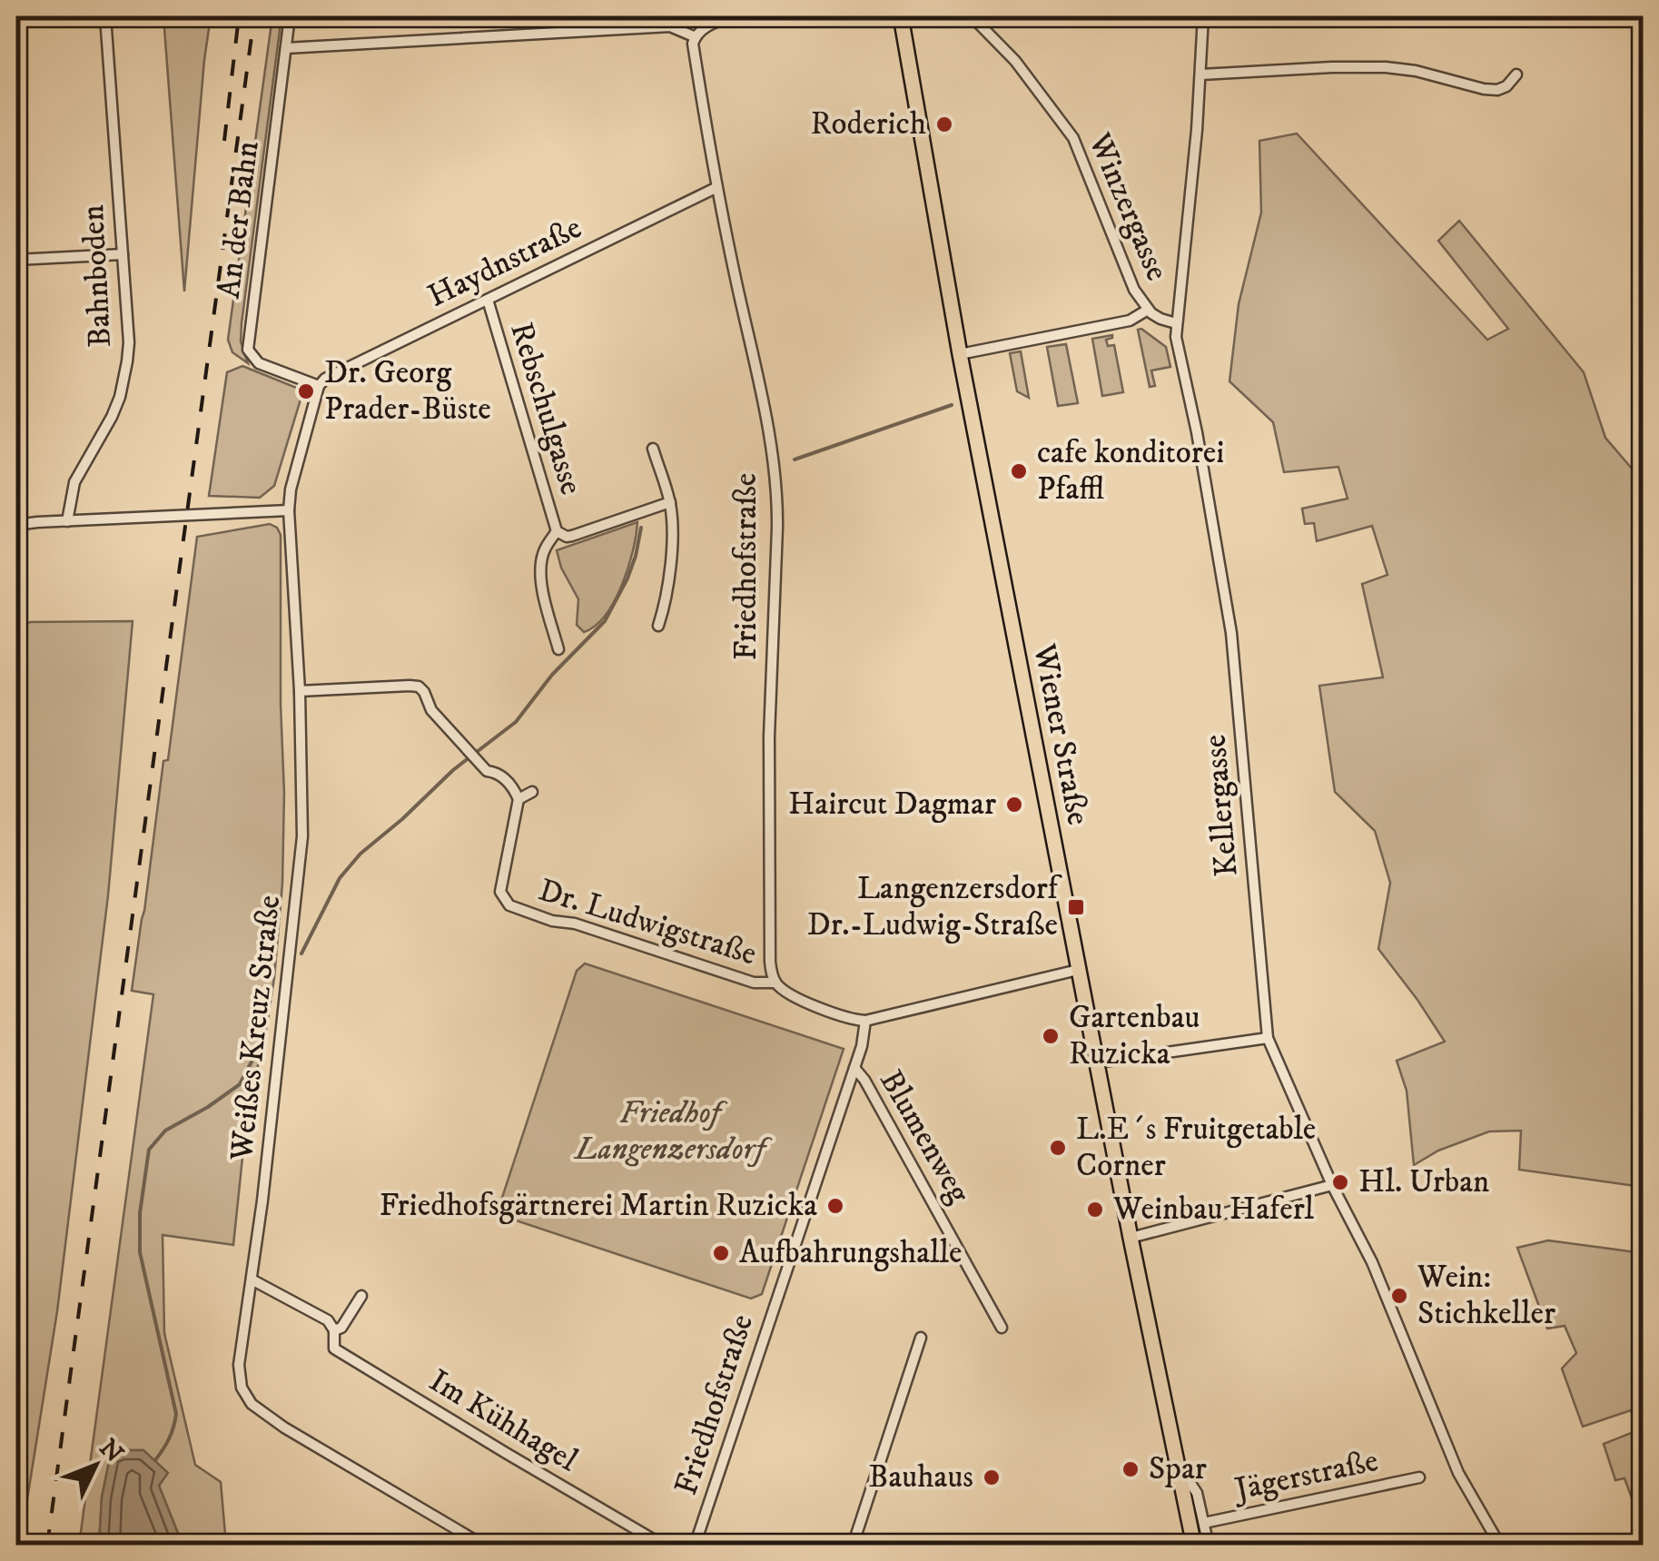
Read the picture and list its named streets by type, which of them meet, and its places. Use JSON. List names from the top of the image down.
{
  "streets": {
    "main road": ["Wiener Straße"],
    "street": [
      "Winzergasse",
      "An der Bahn",
      "Haydnstraße",
      "Bahnboden",
      "Rebschulgasse",
      "Friedhofstraße",
      "Kellergasse",
      "Dr. Ludwigstraße",
      "Weißes Kreuz Straße",
      "Blumenweg",
      "Im Kühhagel",
      "Jägerstraße"
    ]
  },
  "crossings": [
    ["Winzergasse", "Kellergasse"],
    ["An der Bahn", "Haydnstraße"],
    ["An der Bahn", "Weißes Kreuz Straße"],
    ["Haydnstraße", "Rebschulgasse"],
    ["Haydnstraße", "Friedhofstraße"],
    ["Haydnstraße", "Weißes Kreuz Straße"],
    ["Friedhofstraße", "Dr. Ludwigstraße"],
    ["Friedhofstraße", "Blumenweg"],
    ["Wiener Straße", "Jägerstraße"],
    ["Weißes Kreuz Straße", "Im Kühhagel"]
  ],
  "parks": ["Friedhof Langenzersdorf"],
  "places": {
    "other": [
      "Roderich",
      "Dr. Georg Prader-Büste",
      "cafe konditorei Pfaffl",
      "Haircut Dagmar",
      "Gartenbau Ruzicka",
      "L.E´s Fruitgetable Corner",
      "Hl. Urban",
      "Friedhofsgärtnerei Martin Ruzicka",
      "Weinbau Haferl",
      "Aufbahrungshalle",
      "Wein: Stichkeller",
      "Spar",
      "Bauhaus"
    ],
    "transit": ["Langenzersdorf Dr.-Ludwig-Straße"]
  },
  "north": "top right"
}
